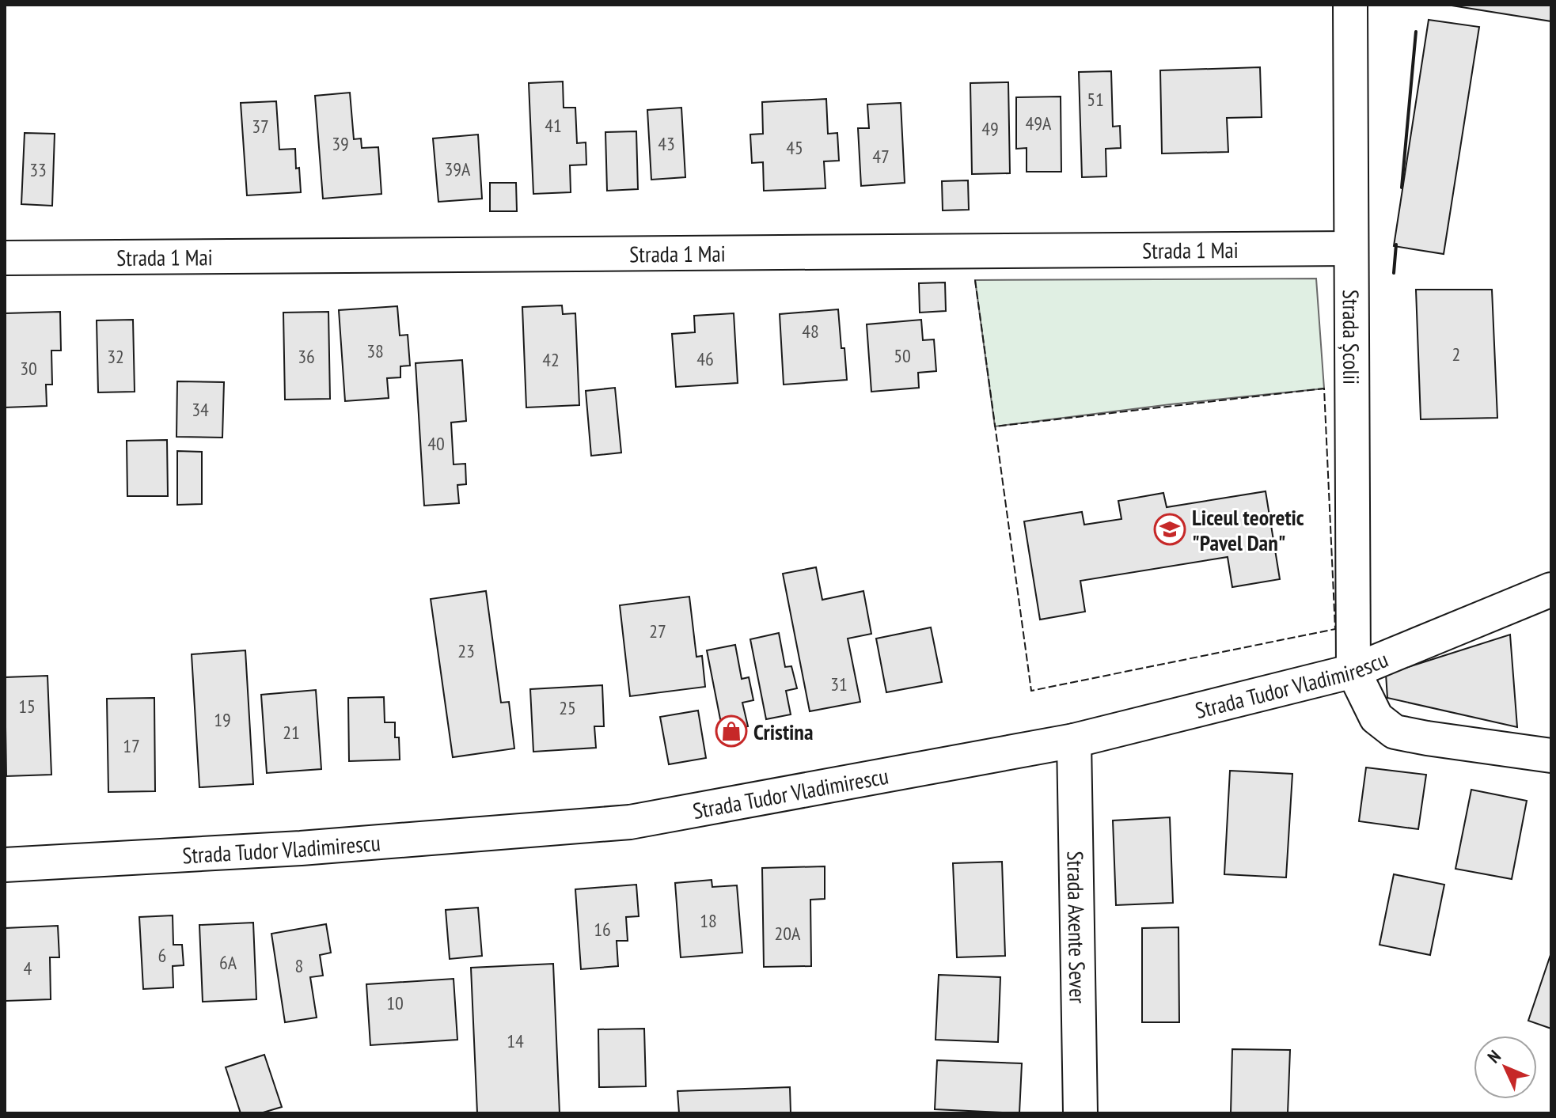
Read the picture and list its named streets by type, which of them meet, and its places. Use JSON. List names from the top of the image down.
{
  "streets": {
    "street": [
      "Strada 1 Mai",
      "Strada Școlii",
      "Strada Tudor Vladimirescu",
      "Strada Axente Sever"
    ]
  },
  "crossings": [
    ["Strada 1 Mai", "Strada Școlii"],
    ["Strada Școlii", "Strada Tudor Vladimirescu"],
    ["Strada Tudor Vladimirescu", "Strada Axente Sever"]
  ],
  "places": {
    "school or university": ["Liceul teoretic \"Pavel Dan\""],
    "shop": ["Cristina"]
  },
  "house_numbers": [
    "51",
    "49A",
    "41",
    "37",
    "49",
    "39",
    "43",
    "45",
    "47",
    "39A",
    "33",
    "48",
    "38",
    "2",
    "50",
    "32",
    "36",
    "46",
    "42",
    "30",
    "34",
    "40",
    "27",
    "23",
    "31",
    "15",
    "25",
    "19",
    "21",
    "17",
    "18",
    "16",
    "20A",
    "6",
    "6A",
    "8",
    "4",
    "10",
    "14"
  ],
  "north": "top left"
}
